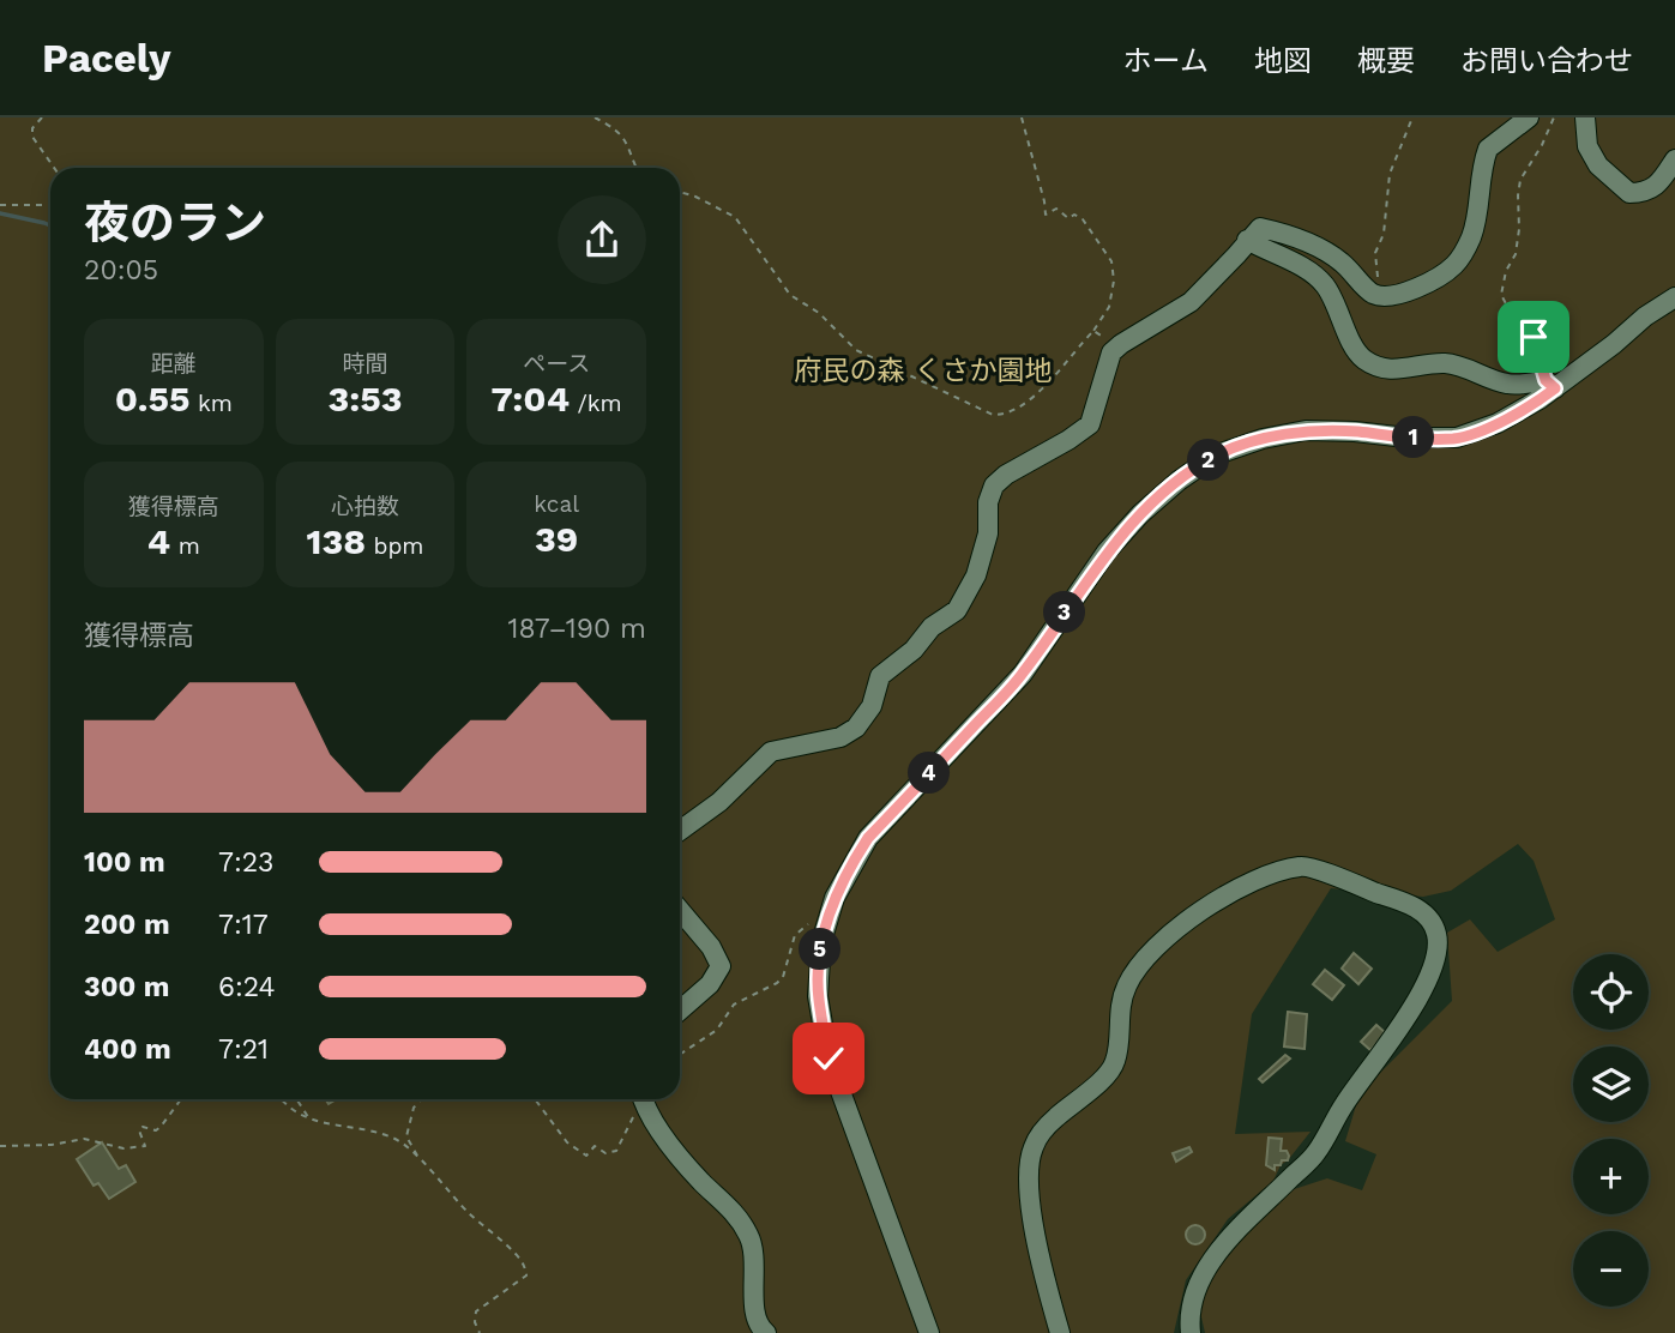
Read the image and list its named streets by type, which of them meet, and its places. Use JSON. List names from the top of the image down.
{
  "parks": ["府民の森 くさか園地"],
  "page": {
    "header": "Pacely",
    "nav": [
      "ホーム",
      "地図",
      "概要",
      "お問い合わせ"
    ],
    "heading": ["夜のラン", "20:05"],
    "stats": [
      ["距離", "0.55 km"],
      ["時間", "3:53"],
      ["ペース", "7:04 /km"],
      ["獲得標高", "4 m"],
      ["心拍数", "138 bpm"],
      ["kcal", "39"]
    ],
    "pins": [
      "1",
      "2",
      "3",
      "4",
      "5"
    ],
    "chart": ["獲得標高", "187–190 m"],
    "list": [
      {
        "name": "100 m",
        "note": "7:23"
      },
      {
        "name": "200 m",
        "note": "7:17"
      },
      {
        "name": "300 m",
        "note": "6:24"
      },
      {
        "name": "400 m",
        "note": "7:21"
      }
    ],
    "map_buttons": ["+", "−"]
  }
}
